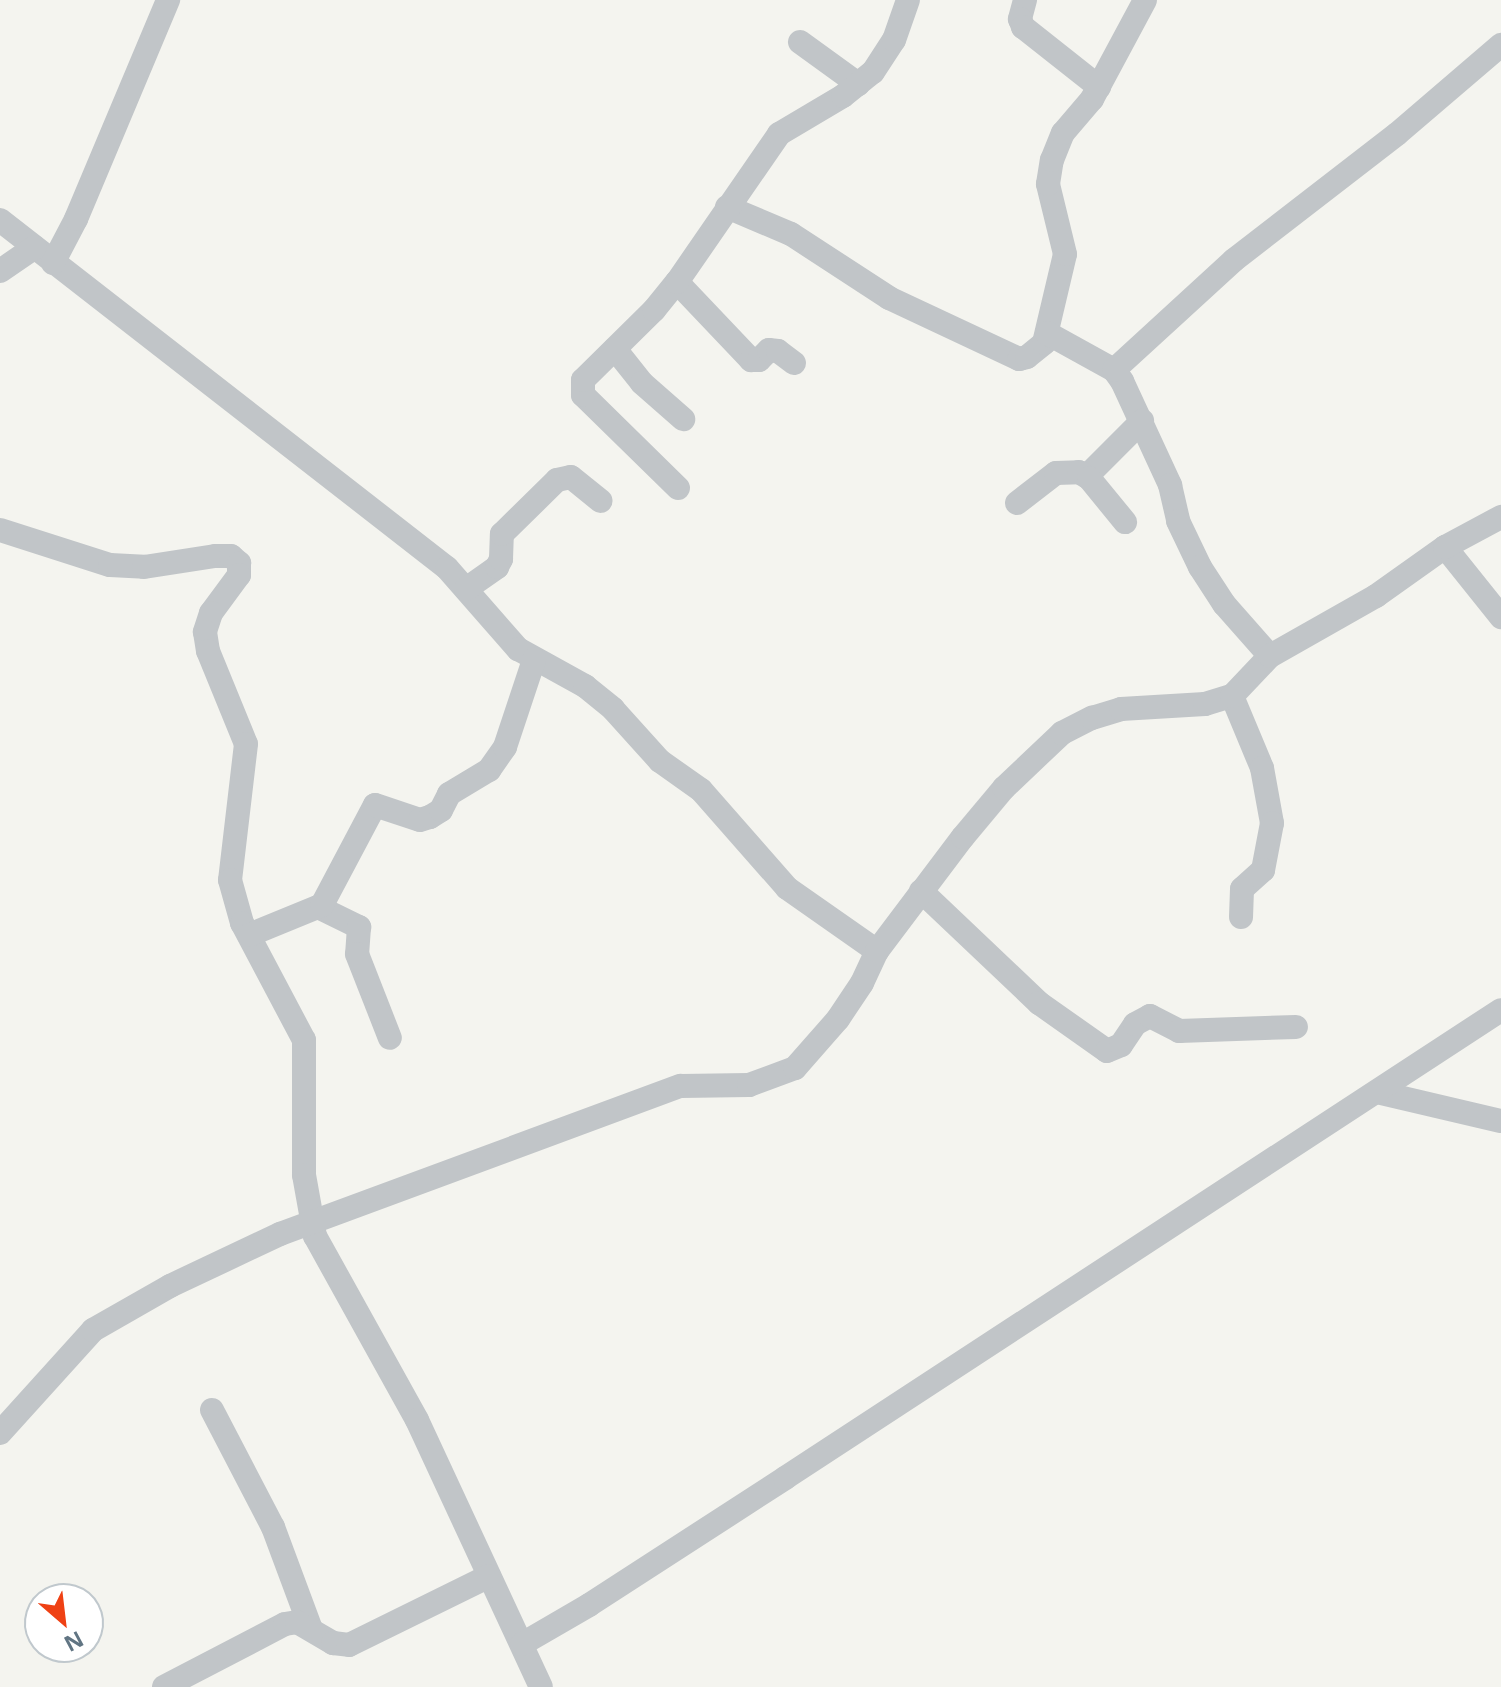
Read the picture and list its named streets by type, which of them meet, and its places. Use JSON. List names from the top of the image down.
{
  "north": "bottom right"
}
